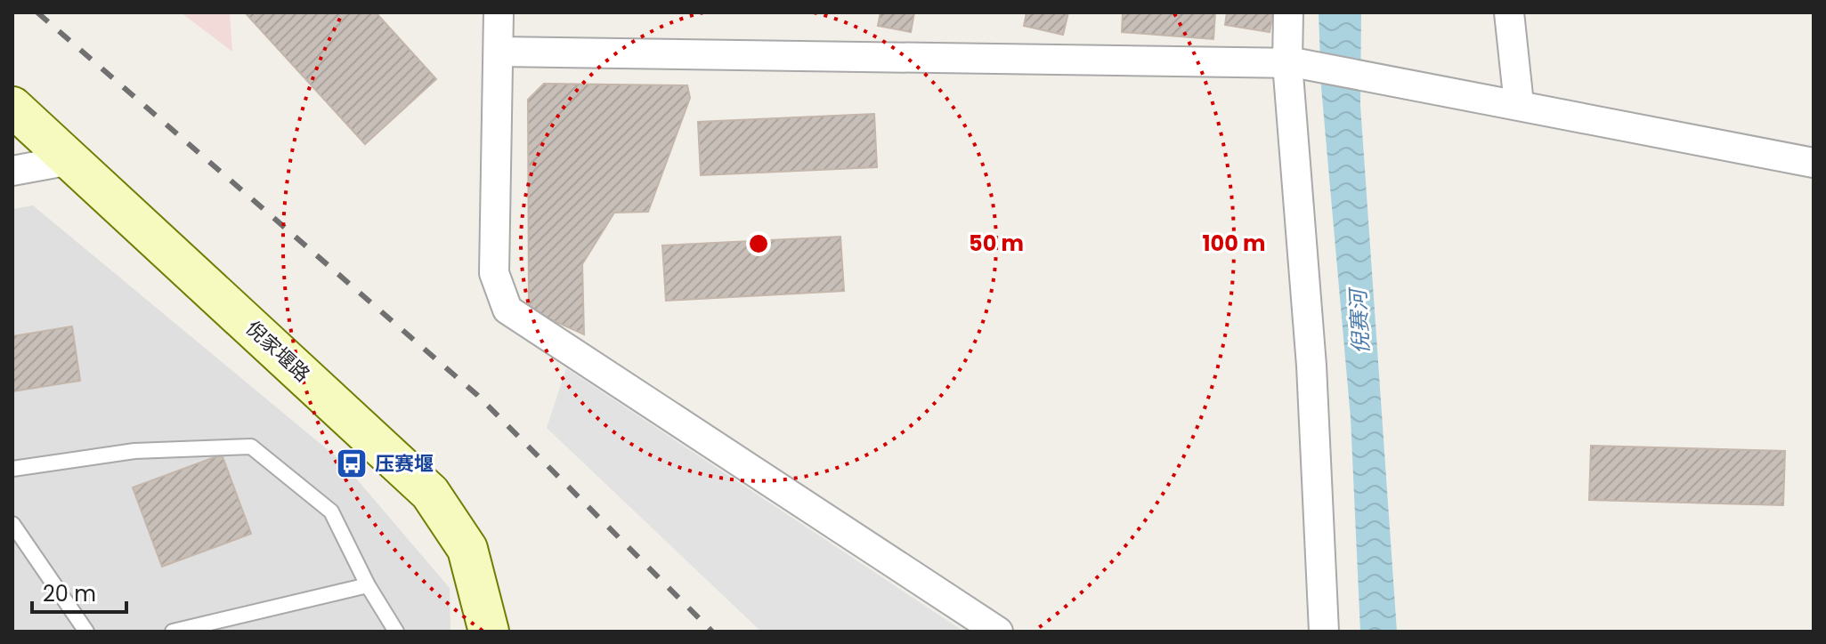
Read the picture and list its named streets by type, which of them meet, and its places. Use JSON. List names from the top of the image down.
{
  "streets": {
    "main road": ["倪家堰路"]
  },
  "water": ["倪赛河"],
  "places": {
    "bus stop": ["压赛堰"]
  },
  "scale_bar": "20 m",
  "rings": ["50 m", "100 m"]
}
